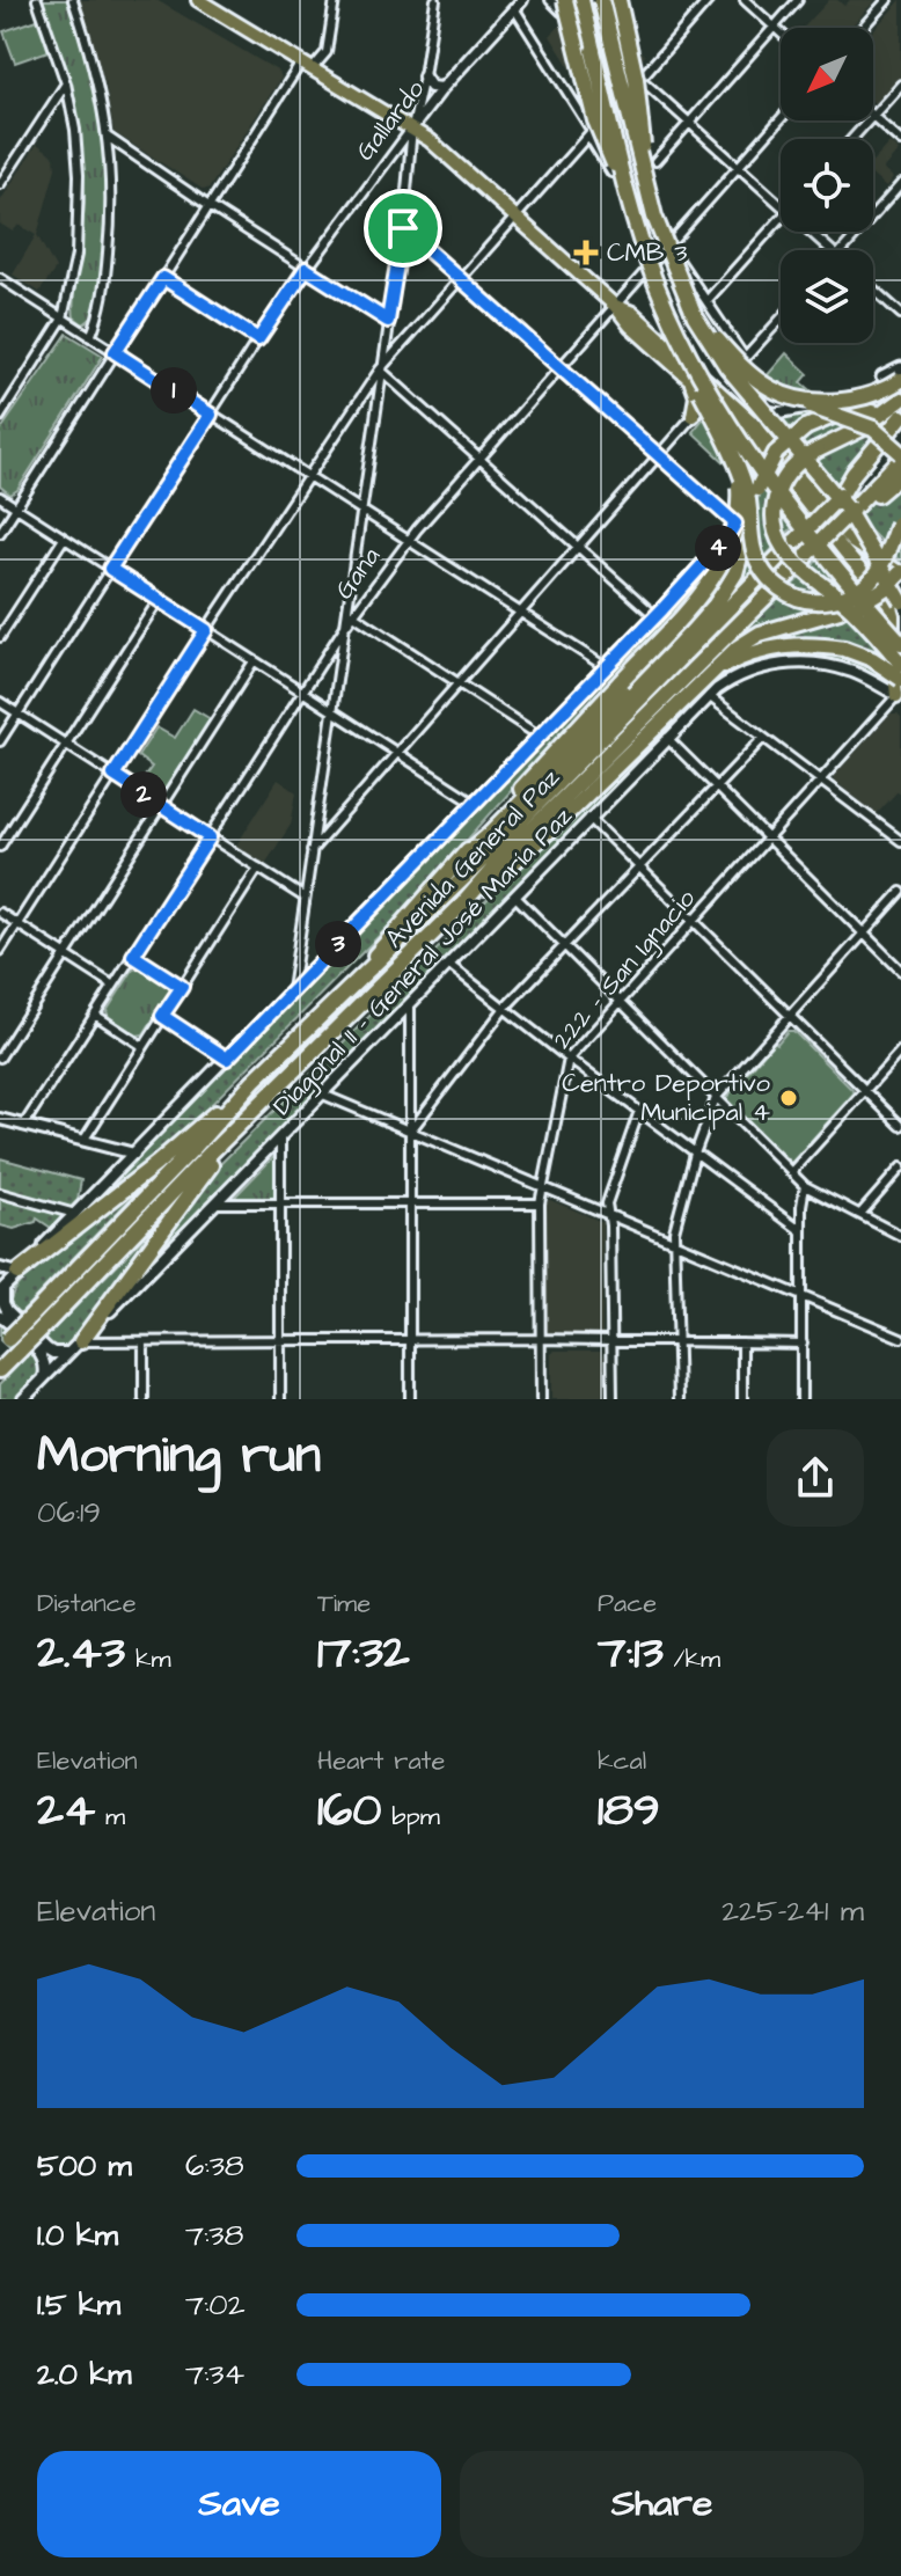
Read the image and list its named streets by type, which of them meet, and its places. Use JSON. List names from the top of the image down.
{
  "streets": {
    "highway": ["Avenida General Paz"],
    "street": [
      "Gallardo",
      "Gana",
      "Diagonal 11 - General José María Paz",
      "222 - San Ignacio"
    ]
  },
  "crossings": [
    ["Diagonal 11 - General José María Paz", "222 - San Ignacio"]
  ],
  "places": {
    "health": ["CMB 3"],
    "other": ["Centro Deportivo Municipal 4"]
  },
  "north": "bottom left",
  "page": {
    "pins": [
      "1",
      "4",
      "2",
      "3"
    ],
    "heading": ["Morning run", "06:19"],
    "stats": [
      ["Distance", "2.43 km"],
      ["Time", "17:32"],
      ["Pace", "7:13 /km"],
      ["Elevation", "24 m"],
      ["Heart rate", "160 bpm"],
      ["kcal", "189"]
    ],
    "chart": ["Elevation", "225–241 m"],
    "list": [
      {
        "name": "500 m",
        "note": "6:38"
      },
      {
        "name": "1.0 km",
        "note": "7:38"
      },
      {
        "name": "1.5 km",
        "note": "7:02"
      },
      {
        "name": "2.0 km",
        "note": "7:34"
      }
    ],
    "buttons": ["Save", "Share"]
  }
}
